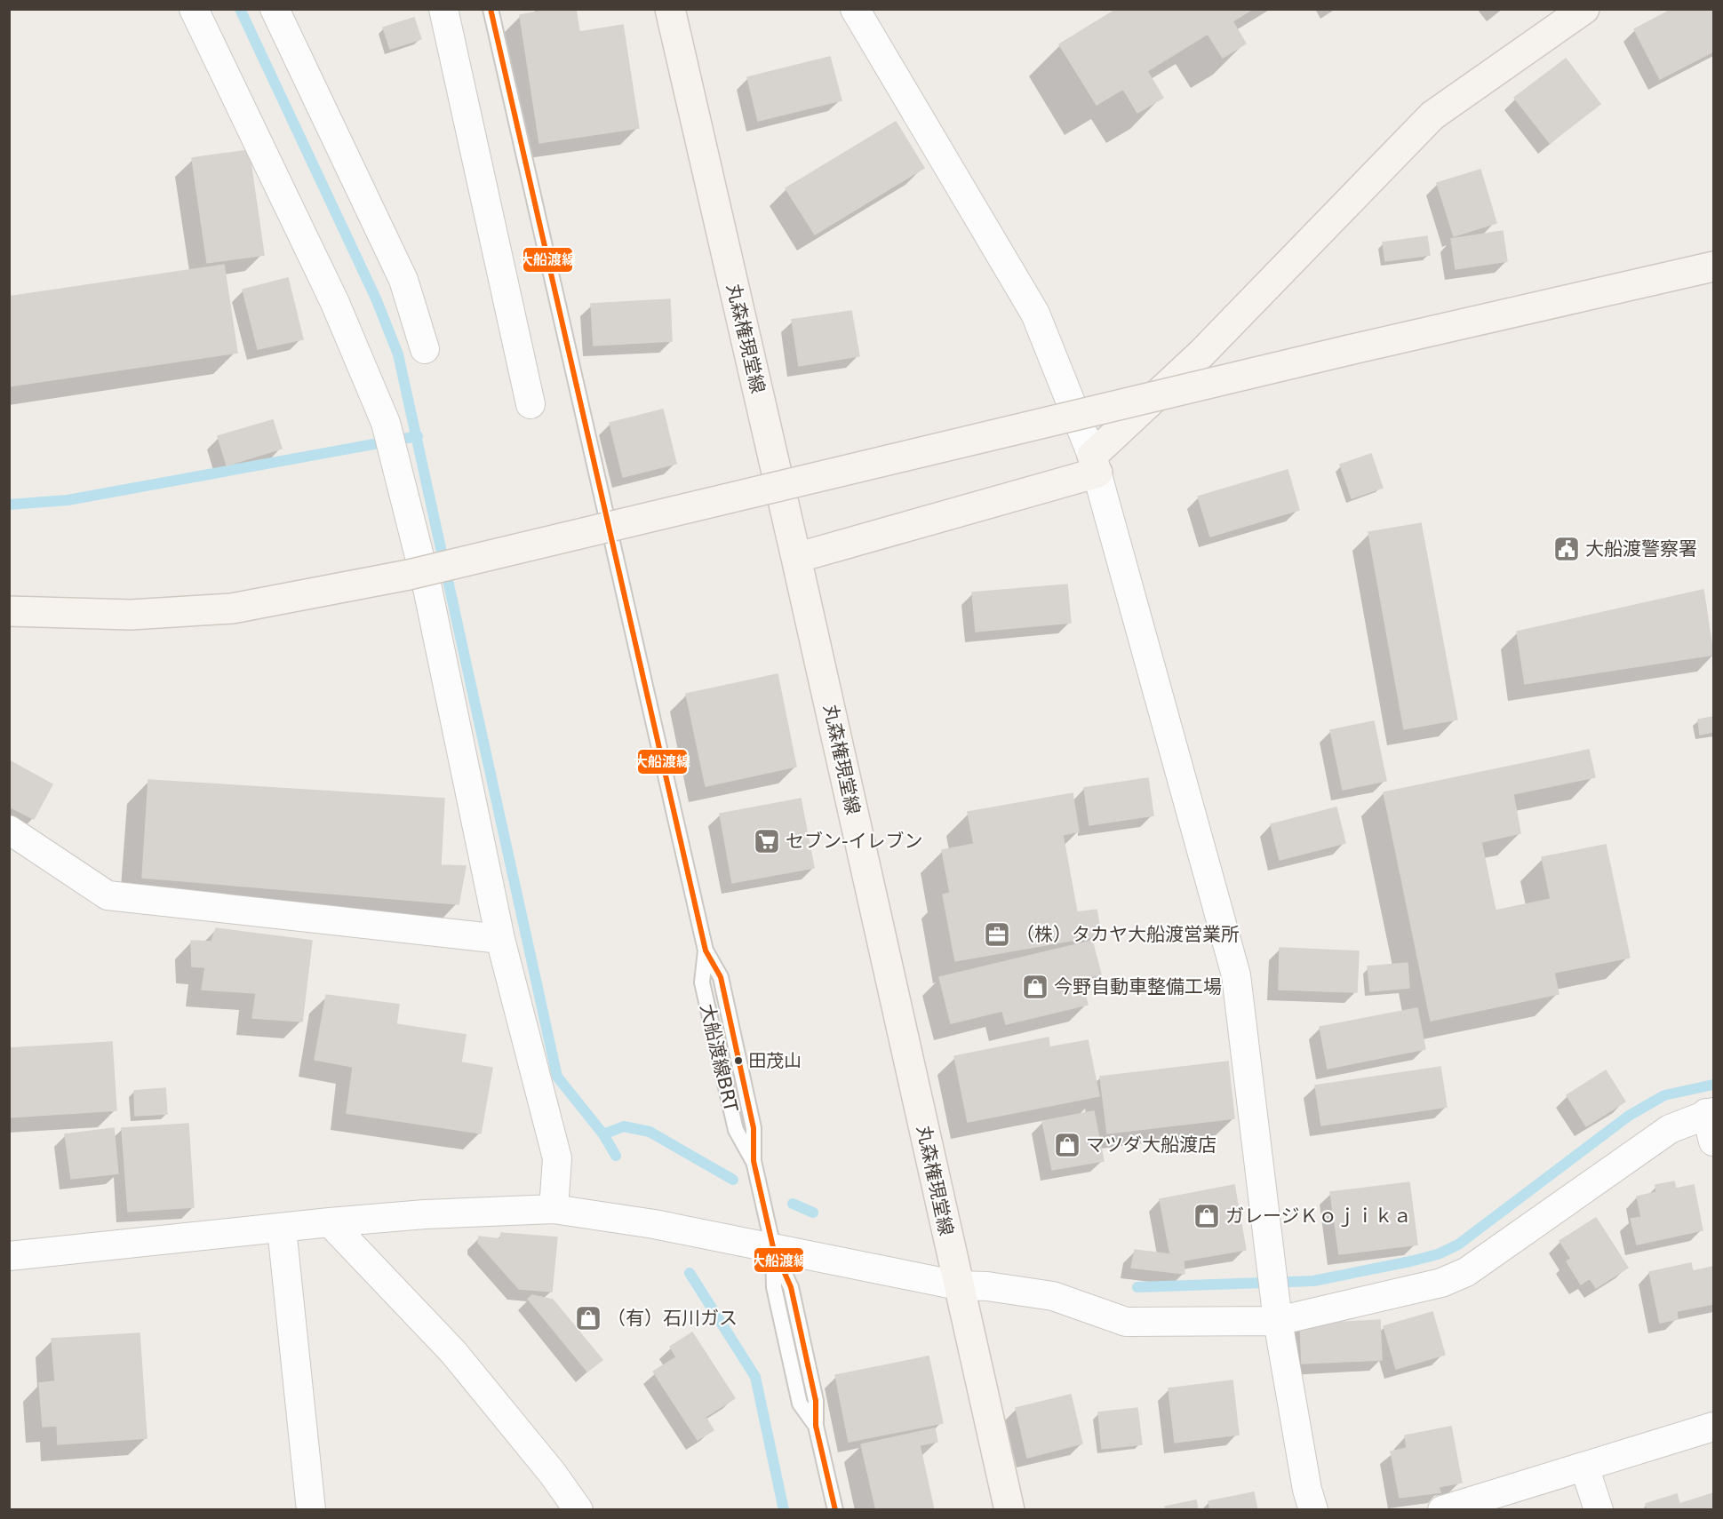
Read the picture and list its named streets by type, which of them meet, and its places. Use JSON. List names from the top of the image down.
{
  "streets": {
    "street": ["丸森権現堂線"],
    "lane": ["大船渡線BRT"]
  },
  "places": {
    "public building": ["大船渡警察署"],
    "supermarket": ["セブン-イレブン"],
    "office": ["（株）タカヤ大船渡営業所"],
    "shop": [
      "今野自動車整備工場",
      "マツダ大船渡店",
      "ガレージＫｏｊｉｋａ",
      "（有）石川ガス"
    ],
    "other": ["田茂山"]
  },
  "lines": ["transit line 大船渡線"]
}
